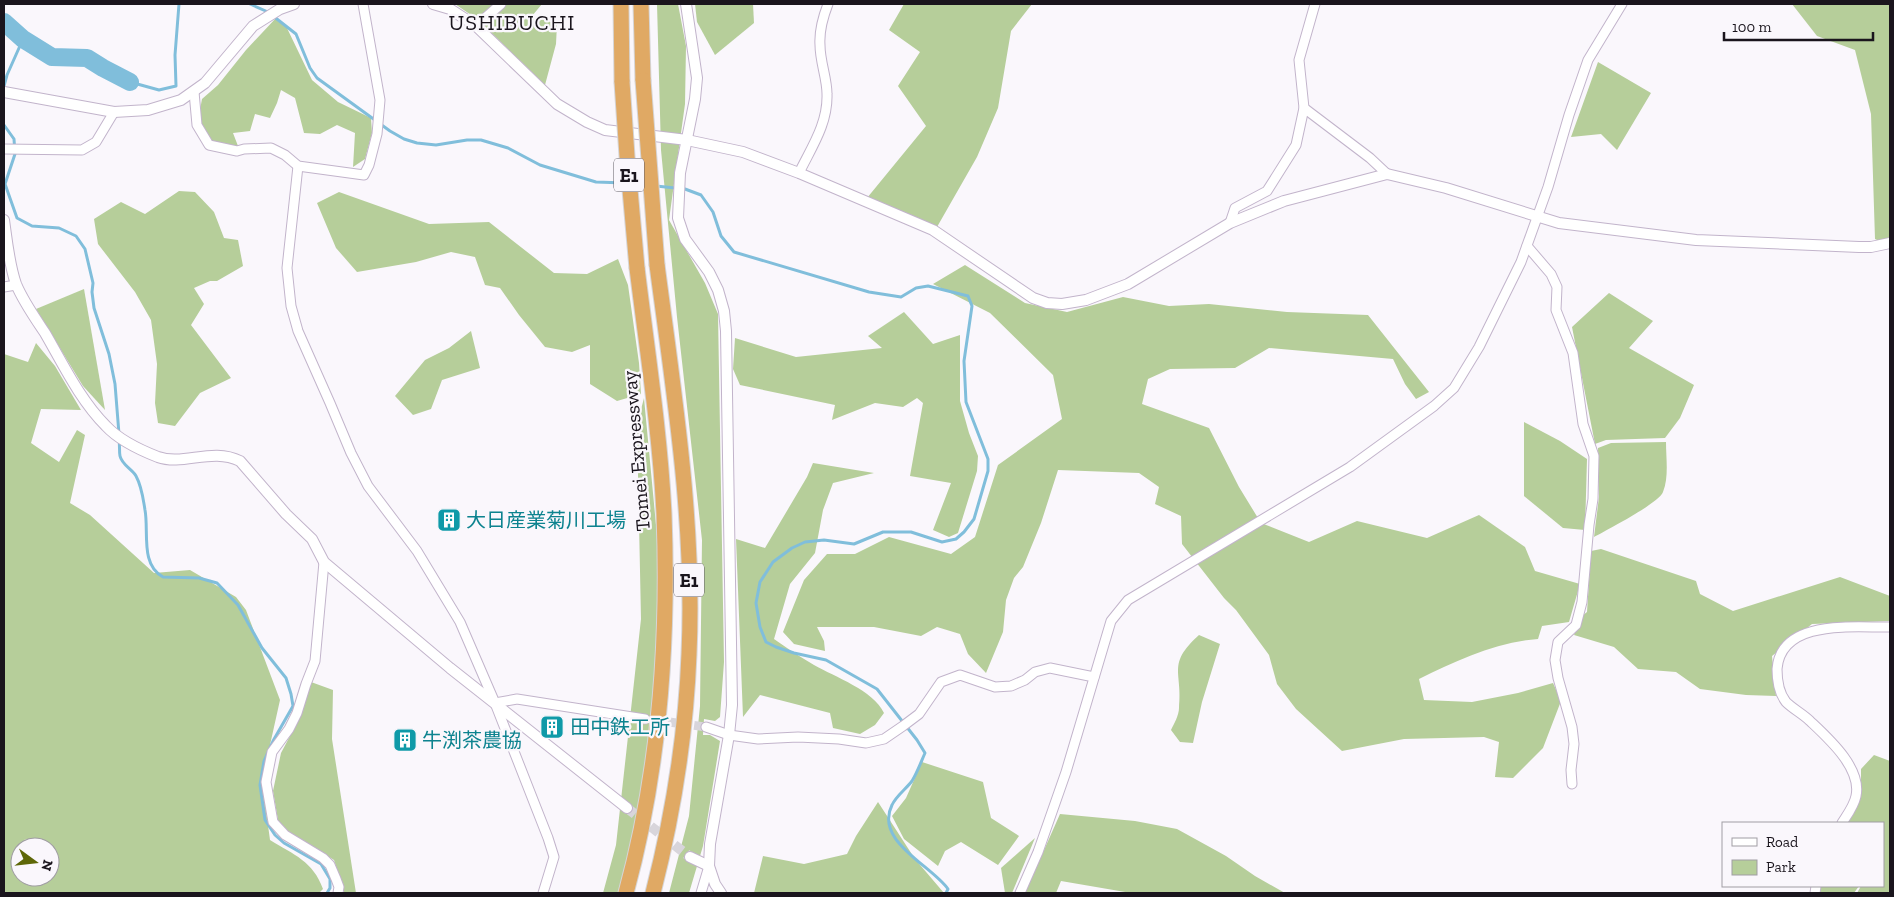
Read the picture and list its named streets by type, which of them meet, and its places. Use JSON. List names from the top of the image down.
{
  "streets": {
    "highway": ["E1", "Tomei Expressway"]
  },
  "districts": ["USHIBUCHI"],
  "places": {
    "building": ["大日産業菊川工場", "田中鉄工所", "牛渕茶農協"]
  },
  "legend": ["Road", "Park"],
  "scale_bar": "100 m",
  "north": "right"
}
